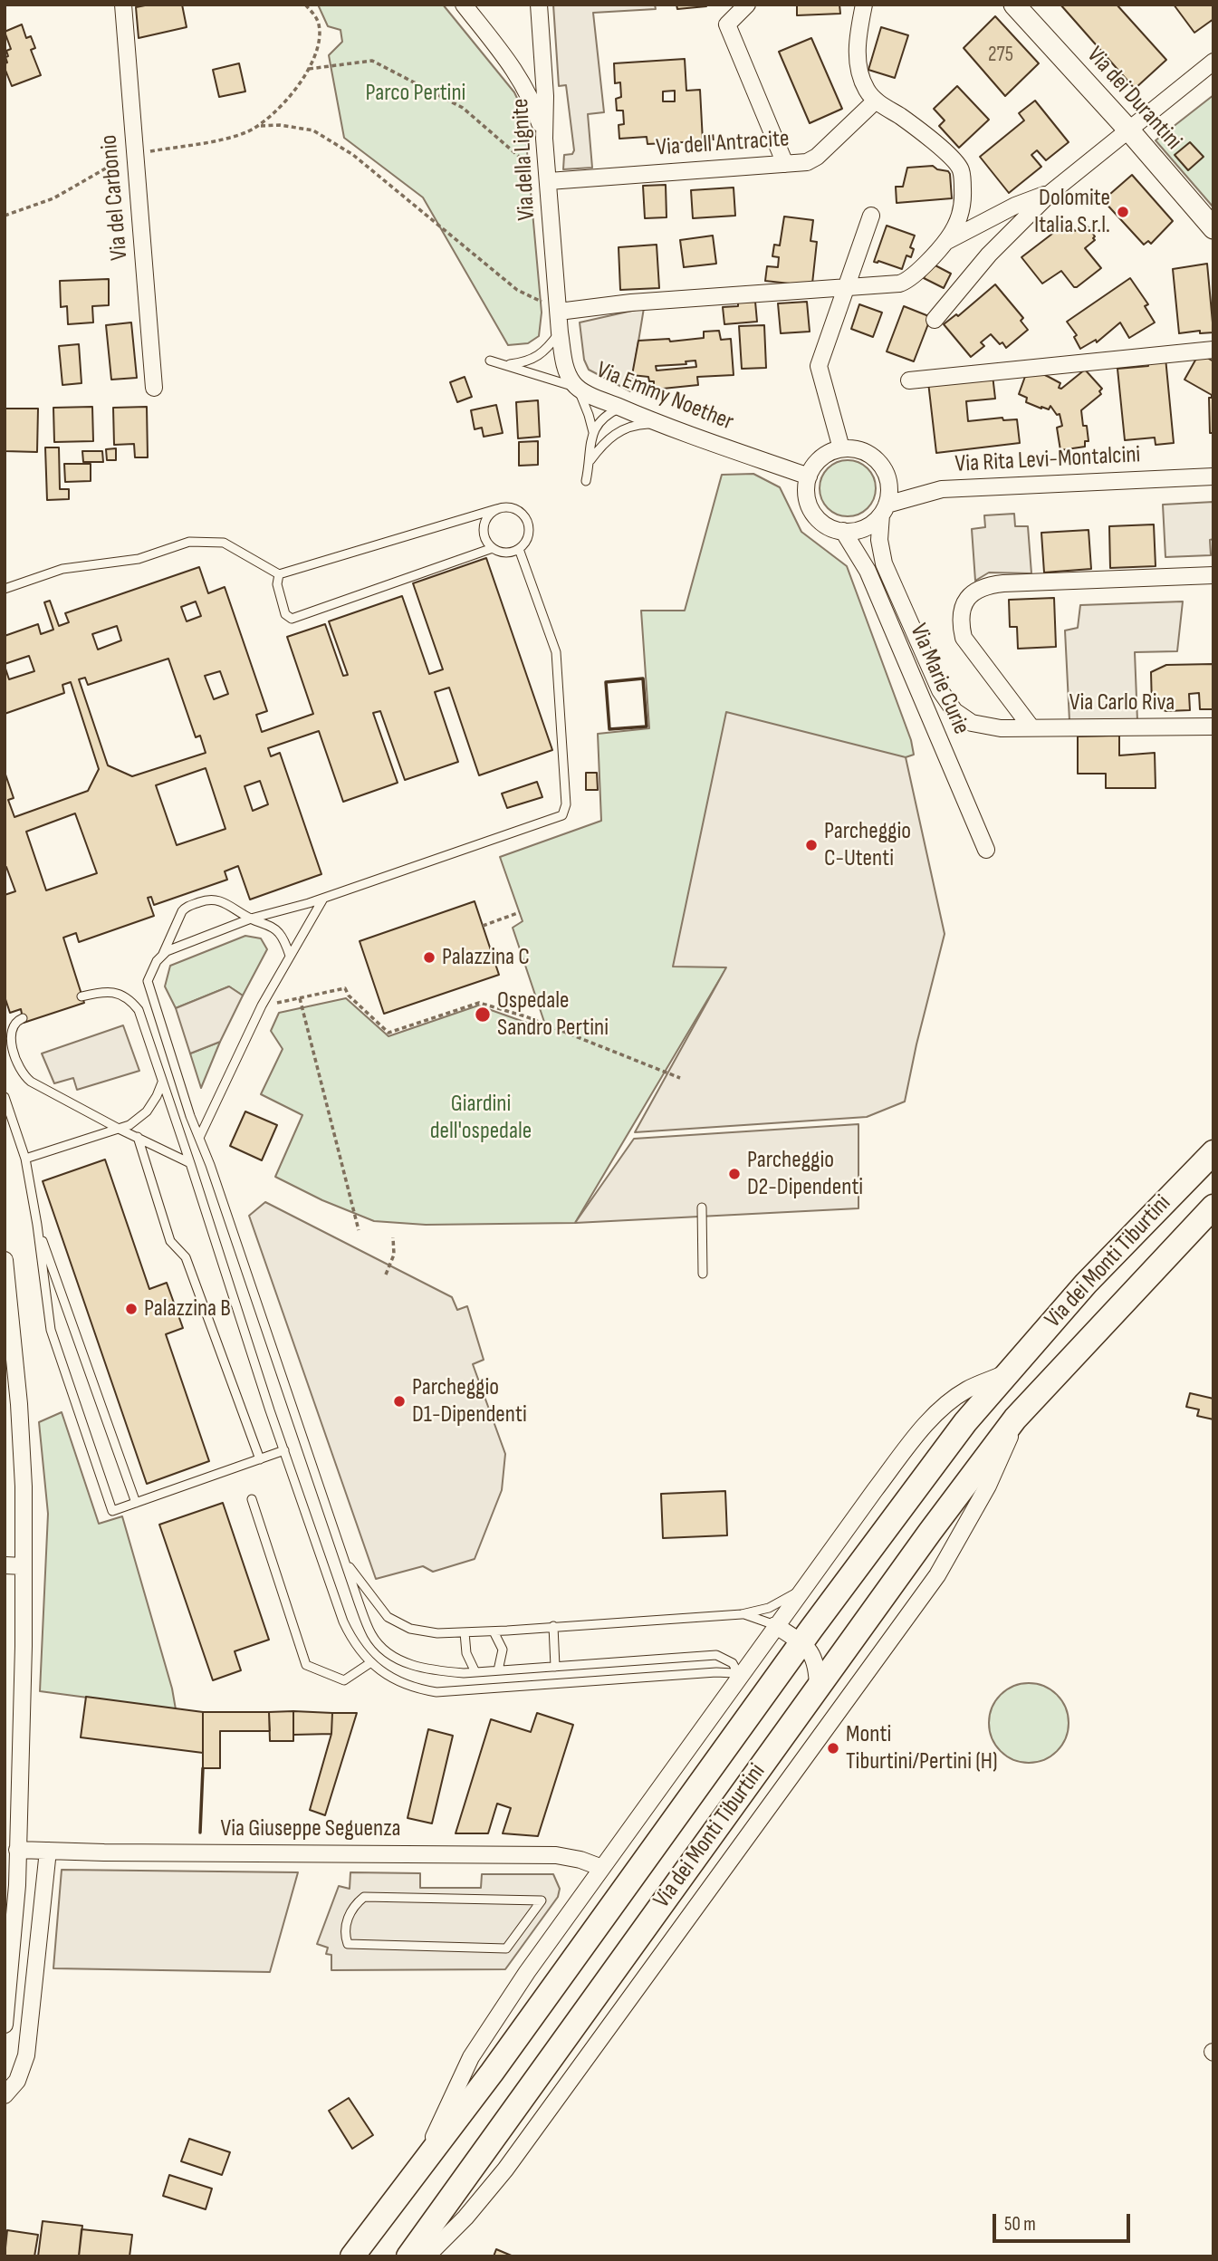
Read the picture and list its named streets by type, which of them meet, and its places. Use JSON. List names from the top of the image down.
{
  "streets": {
    "main road": ["Via dei Monti Tiburtini"],
    "street": [
      "Via dei Durantini",
      "Via dell'Antracite",
      "Via della Lignite",
      "Via del Carbonio",
      "Via Emmy Noether",
      "Via Rita Levi-Montalcini",
      "Via Marie Curie",
      "Via Carlo Riva",
      "Via Giuseppe Seguenza"
    ]
  },
  "crossings": [
    ["Via dell'Antracite", "Via della Lignite"],
    ["Via della Lignite", "Via Emmy Noether"],
    ["Via Emmy Noether", "Via Rita Levi-Montalcini"],
    ["Via Emmy Noether", "Via Marie Curie"],
    ["Via Emmy Noether", "Via Carlo Riva"],
    ["Via Rita Levi-Montalcini", "Via Marie Curie"],
    ["Via Rita Levi-Montalcini", "Via Carlo Riva"],
    ["Via Marie Curie", "Via Carlo Riva"],
    ["Via dei Monti Tiburtini", "Via Giuseppe Seguenza"]
  ],
  "parks": ["Parco Pertini", "Giardini dell'ospedale"],
  "places": [
    "Dolomite Italia S.r.l.",
    "Parcheggio C-Utenti",
    "Palazzina C",
    "Ospedale Sandro Pertini",
    "Parcheggio D2-Dipendenti",
    "Palazzina B",
    "Parcheggio D1-Dipendenti",
    "Monti Tiburtini/Pertini (H)"
  ],
  "house_numbers": ["275"],
  "scale_bar": "50 m"
}
